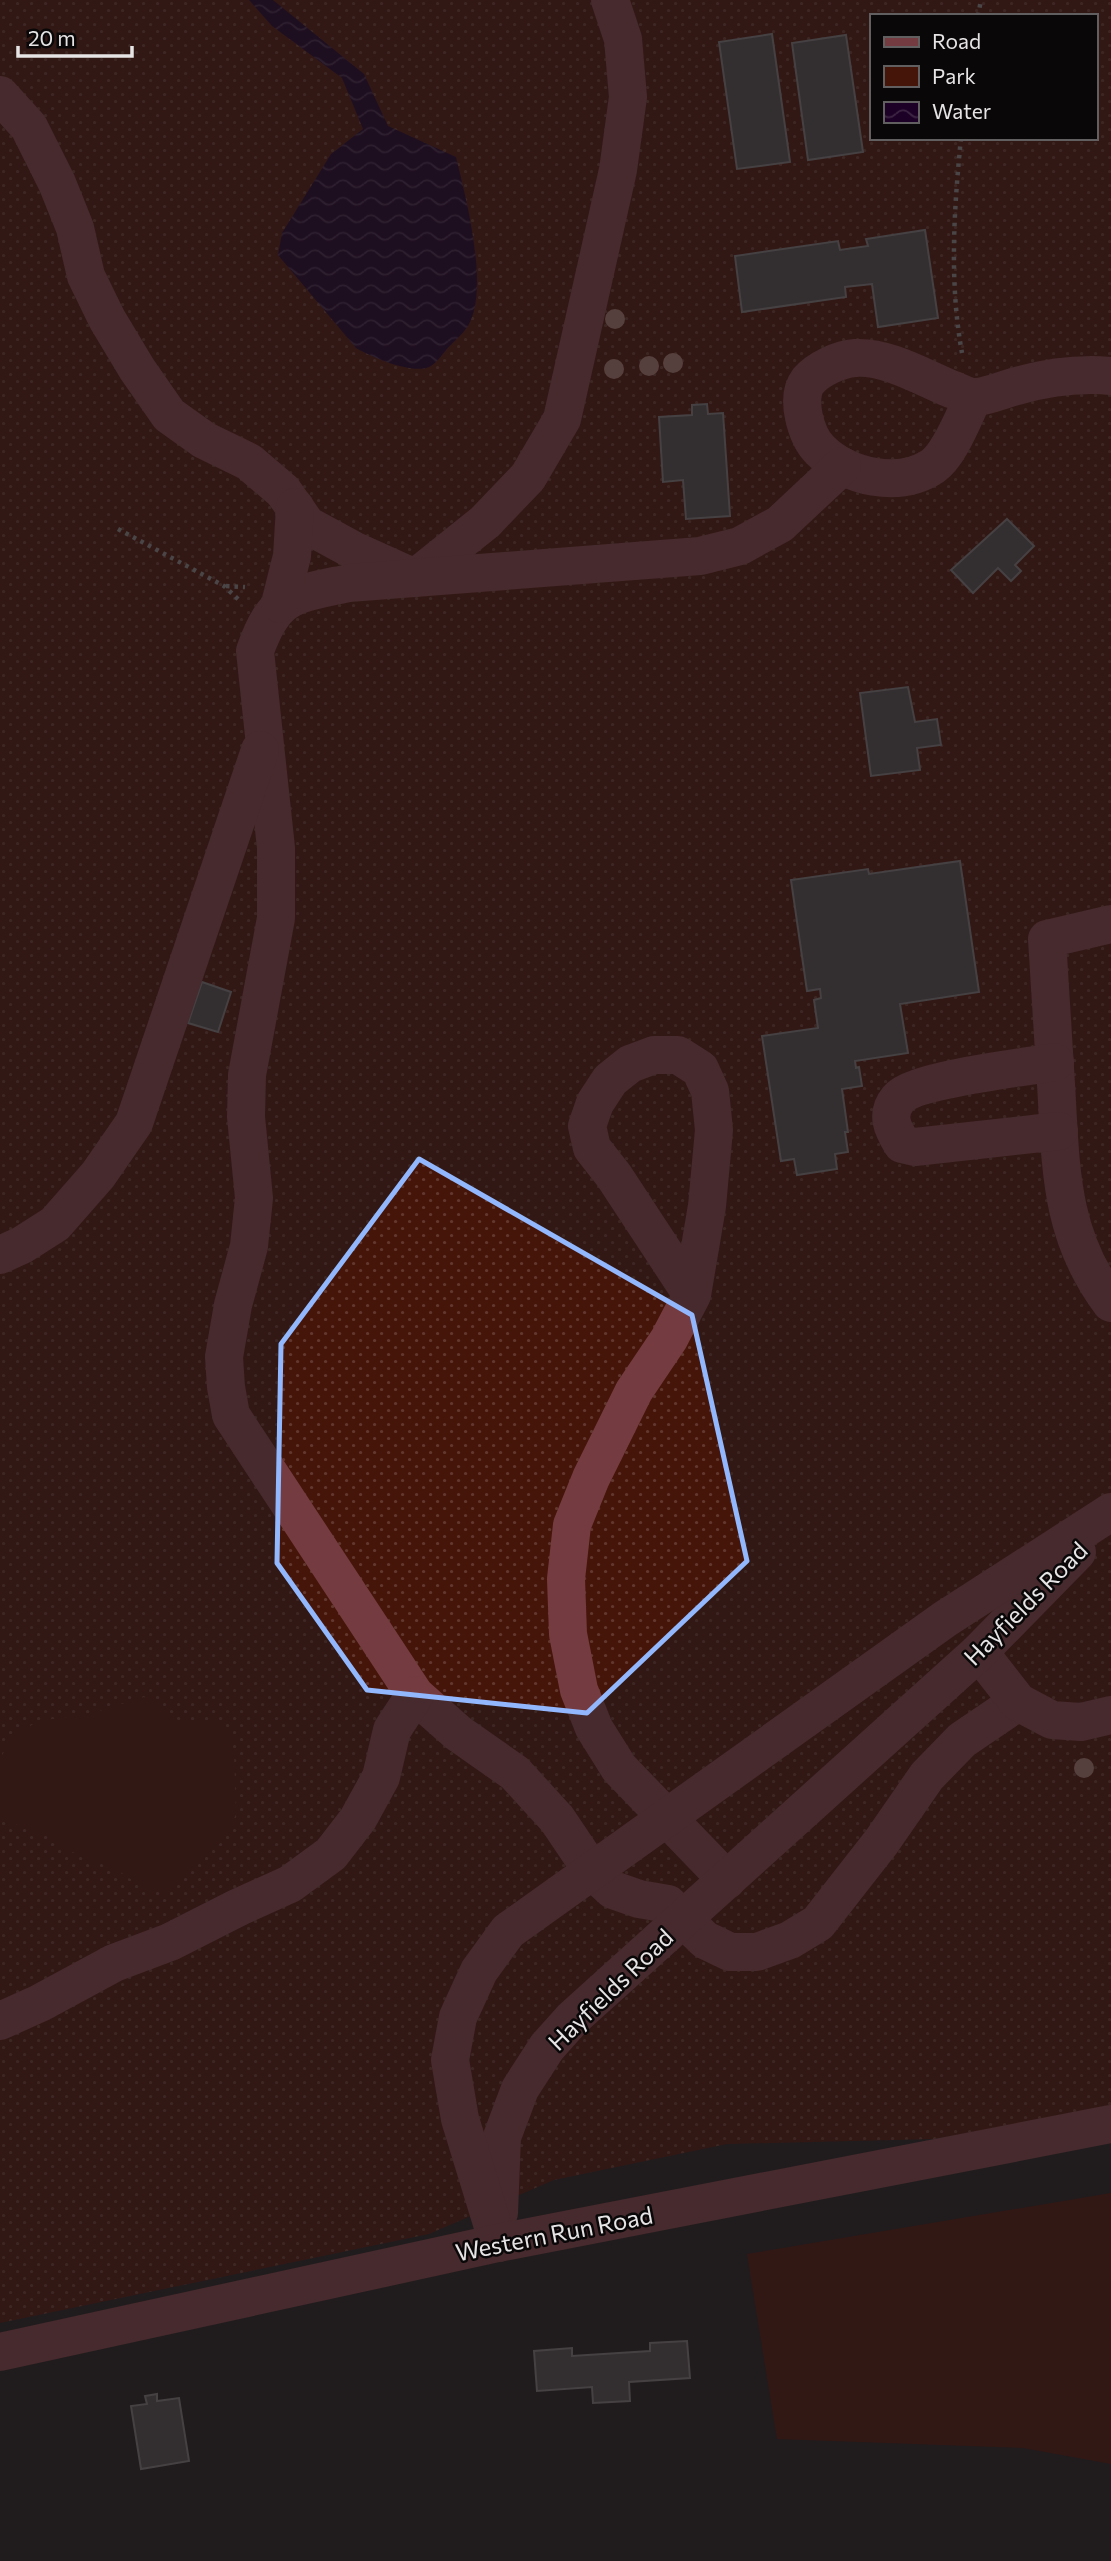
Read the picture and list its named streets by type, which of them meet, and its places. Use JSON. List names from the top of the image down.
{
  "streets": {
    "street": ["Hayfields Road", "Western Run Road"]
  },
  "crossings": [
    ["Hayfields Road", "Western Run Road"]
  ],
  "legend": ["Road", "Park", "Water"],
  "scale_bar": "20 m"
}
